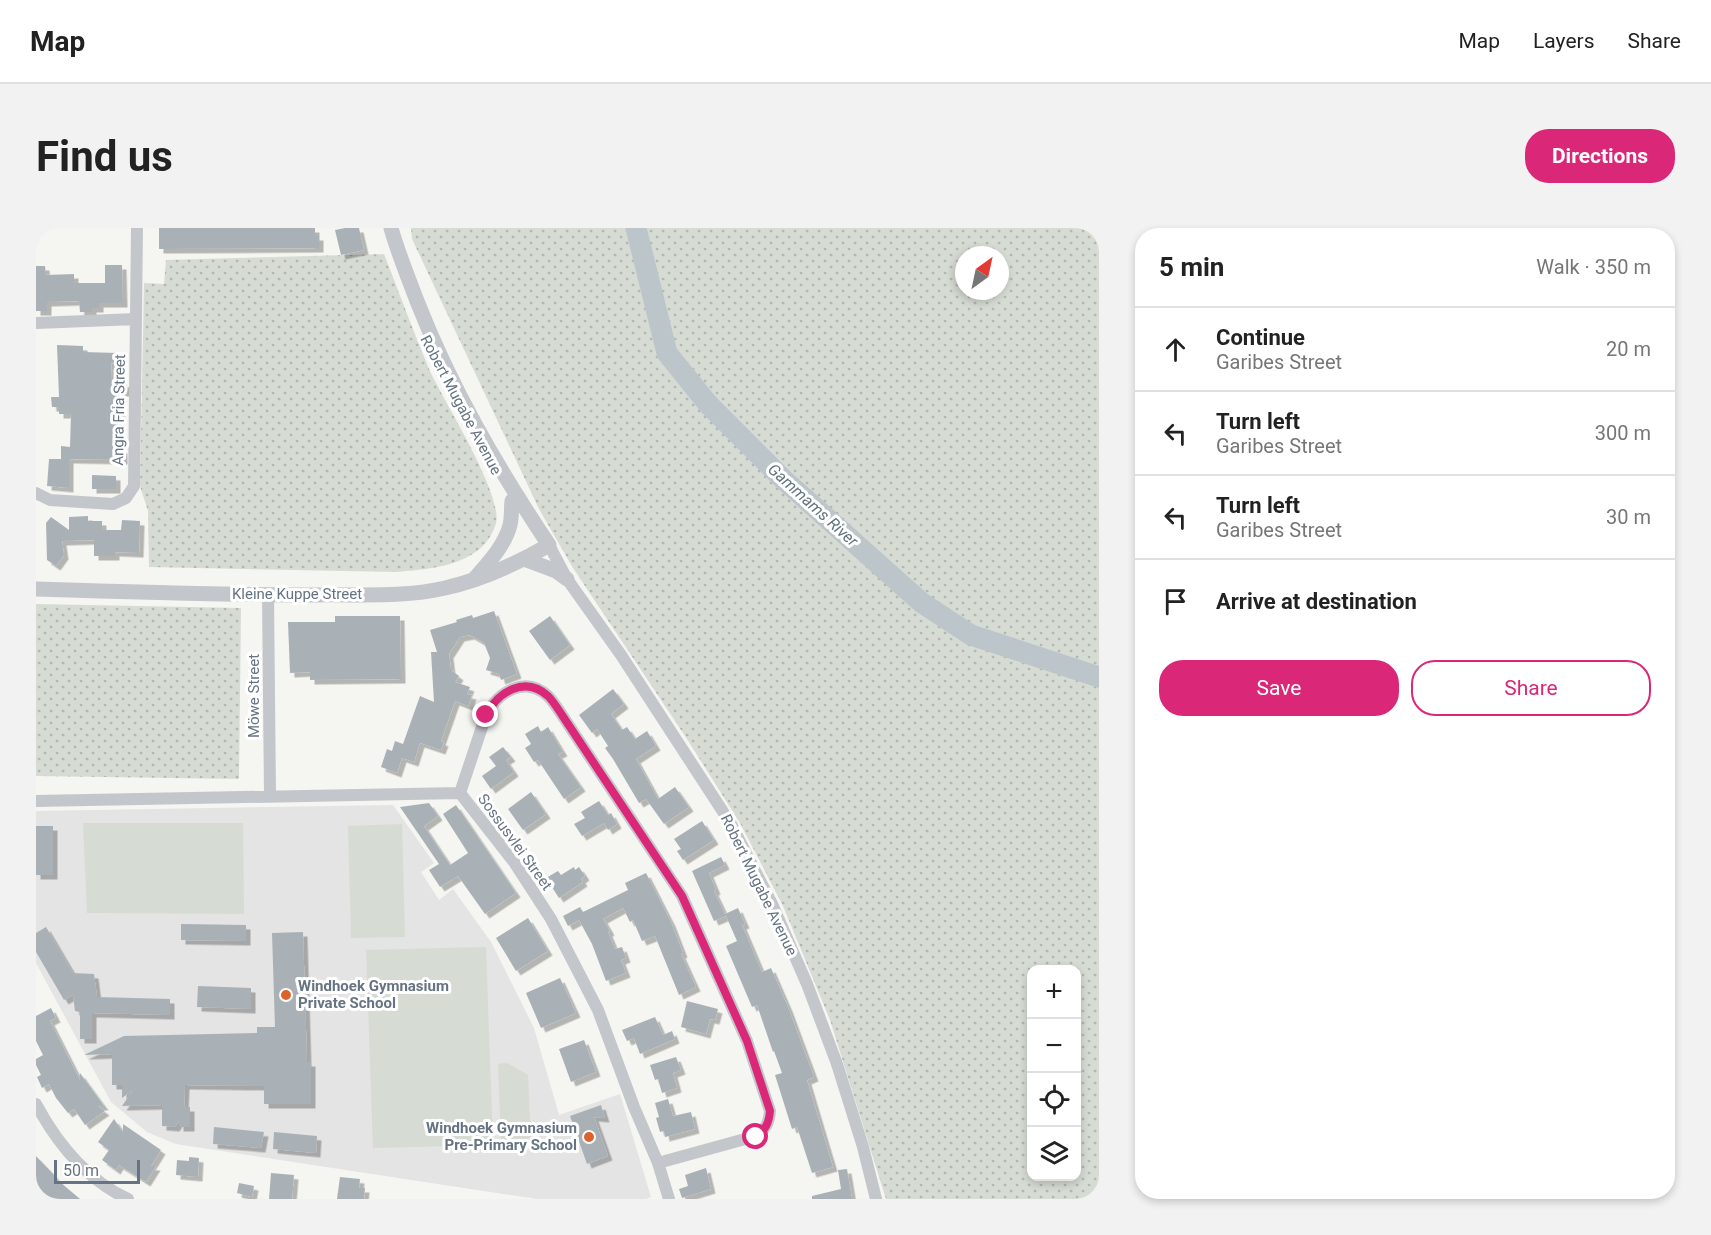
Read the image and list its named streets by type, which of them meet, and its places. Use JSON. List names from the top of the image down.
{
  "streets": {
    "street": [
      "Robert Mugabe Avenue",
      "Angra Fria Street",
      "Kleine Kuppe Street",
      "Möwe Street",
      "Sossusvlei Street"
    ]
  },
  "crossings": [
    ["Robert Mugabe Avenue", "Kleine Kuppe Street"],
    ["Kleine Kuppe Street", "Möwe Street"],
    ["Möwe Street", "Sossusvlei Street"]
  ],
  "water": ["Gammams River"],
  "places": ["Windhoek Gymnasium Private School", "Windhoek Gymnasium Pre-Primary School"],
  "scale_bar": "50 m",
  "north": "top right",
  "page": {
    "header": "Map",
    "nav": ["Map", "Layers", "Share"],
    "buttons": [
      "Directions",
      ["Save", "Share"]
    ],
    "title": "Find us",
    "heading": ["5 min", "Walk · 350 m"],
    "list": [
      ["Continue", "Garibes Street", "20 m"],
      ["Turn left", "Garibes Street", "300 m"],
      ["Turn left", "Garibes Street", "30 m"],
      "Arrive at destination"
    ],
    "map_buttons": ["+", "−"],
    "scale": "50 m"
  }
}
